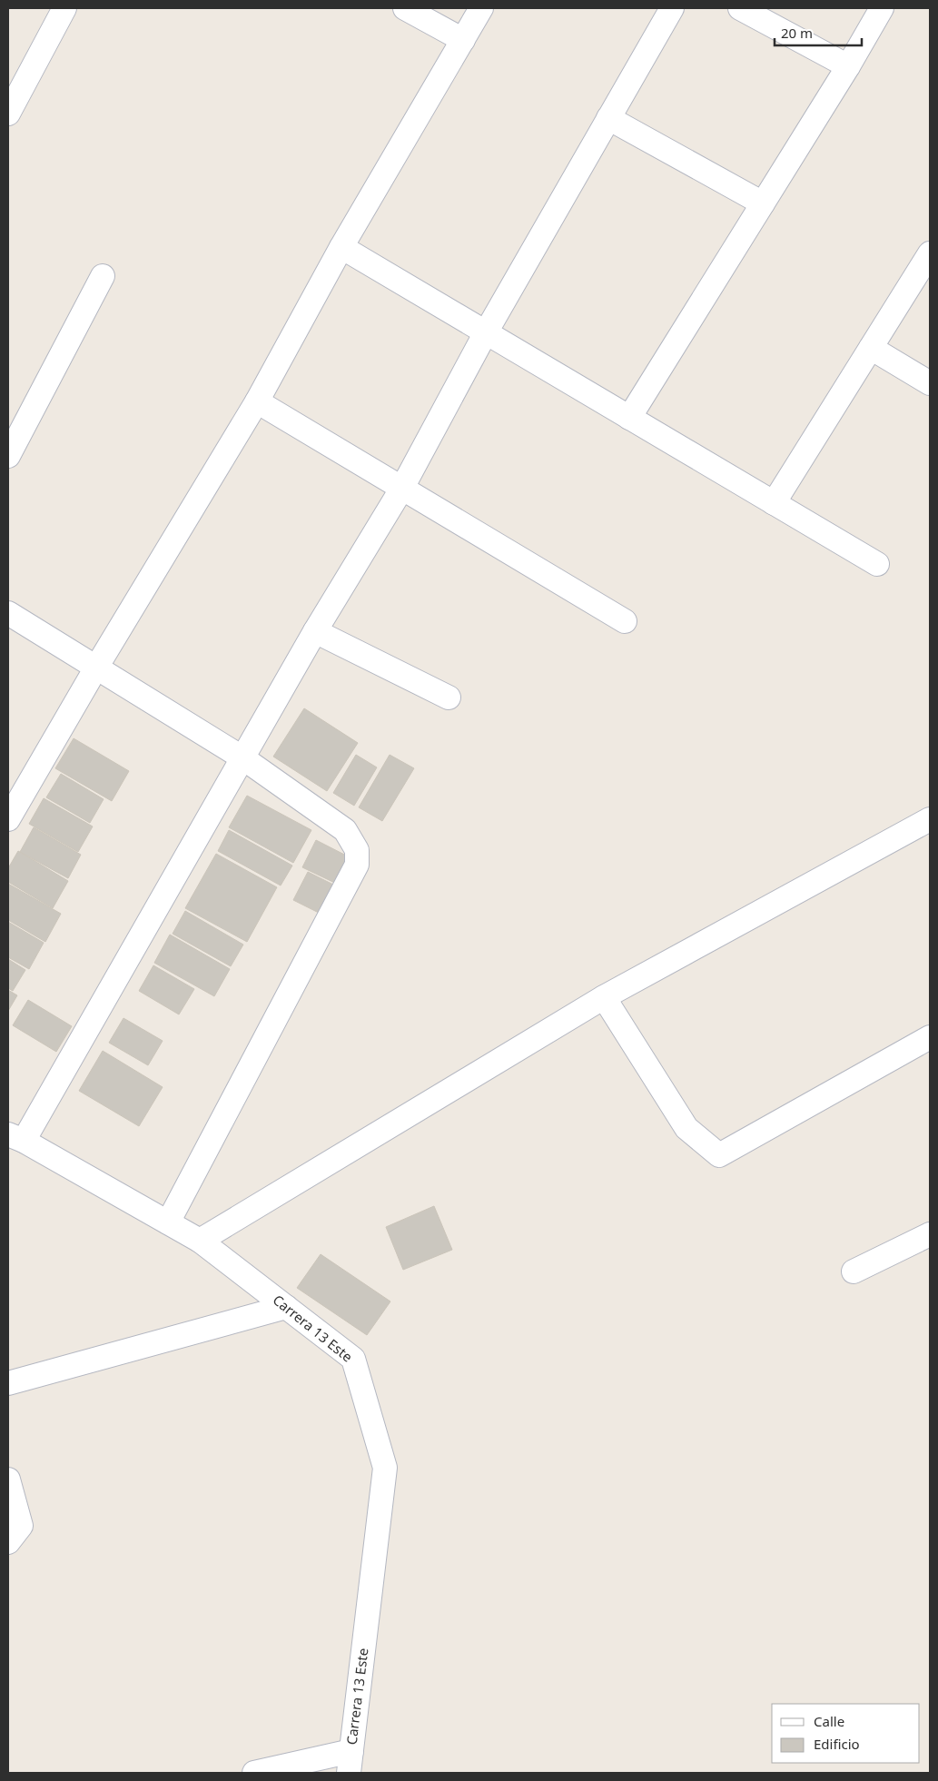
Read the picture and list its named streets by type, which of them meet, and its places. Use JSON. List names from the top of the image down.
{
  "streets": {
    "street": ["Carrera 13 Este"]
  },
  "legend": ["Calle", "Edificio"],
  "scale_bar": "20 m"
}
